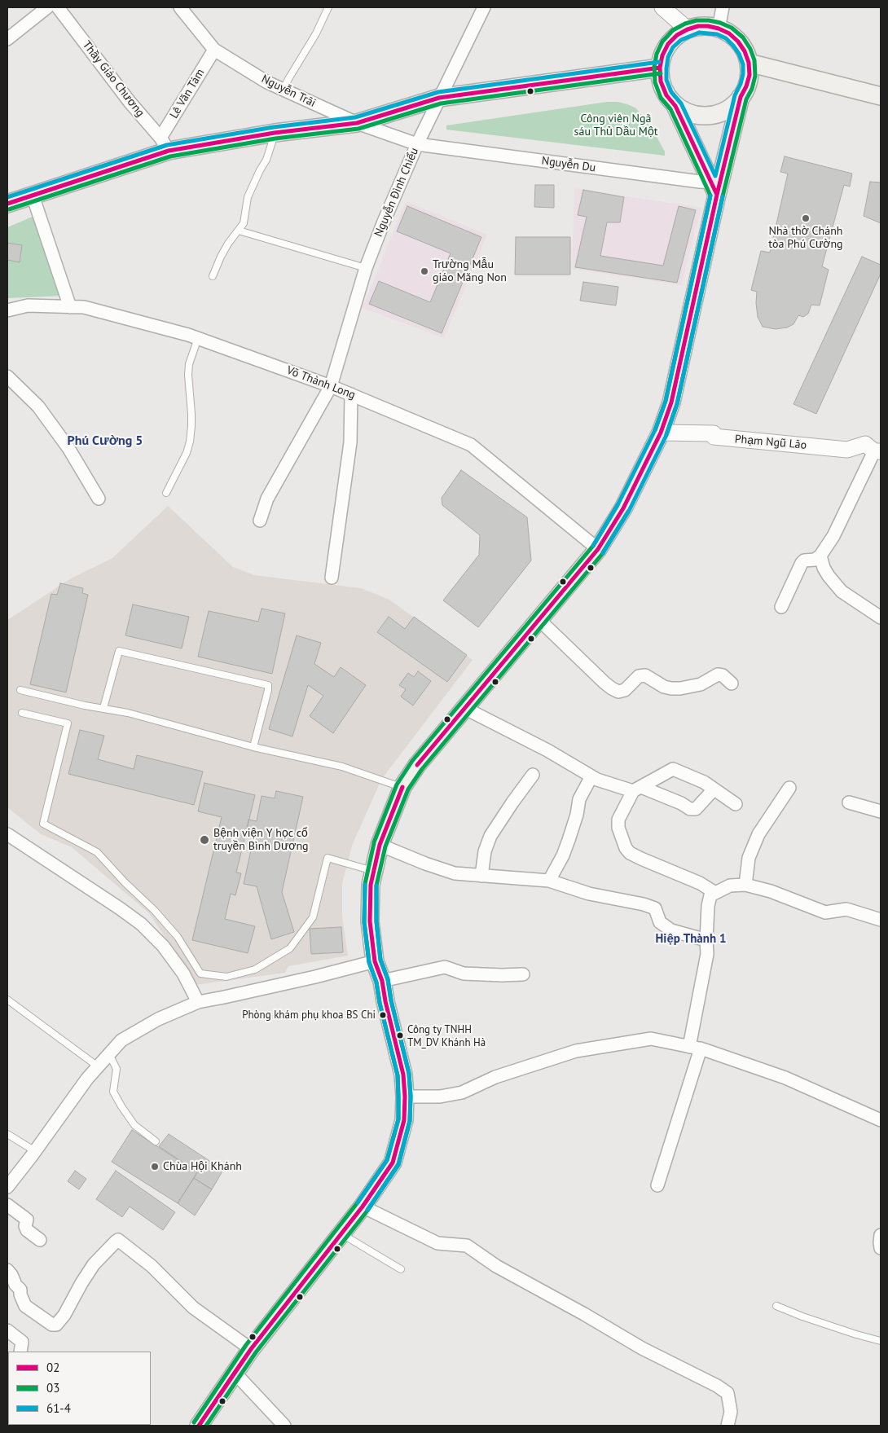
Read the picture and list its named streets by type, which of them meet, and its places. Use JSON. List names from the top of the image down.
{
  "streets": {
    "street": [
      "Thầy Giáo Chương",
      "Nguyễn Trãi",
      "Lê Văn Tám",
      "Nguyễn Du",
      "Nguyễn Đình Chiểu",
      "Võ Thành Long",
      "Phạm Ngũ Lão"
    ]
  },
  "crossings": [
    ["Thầy Giáo Chương", "Lê Văn Tám"],
    ["Nguyễn Trãi", "Lê Văn Tám"],
    ["Nguyễn Trãi", "Nguyễn Du"],
    ["Nguyễn Trãi", "Nguyễn Đình Chiểu"],
    ["Nguyễn Du", "Nguyễn Đình Chiểu"],
    ["Nguyễn Đình Chiểu", "Võ Thành Long"]
  ],
  "districts": ["Phú Cường 5", "Hiệp Thành 1"],
  "parks": ["Công viên Ngã sáu Thủ Dầu Một"],
  "places": [
    "Nhà thờ Chánh tòa Phú Cường",
    "Trường Mẫu giáo Măng Non",
    "Bệnh viện Y học cổ truyền Bình Dương",
    "Phòng khám phụ khoa BS Chi",
    "Công ty TNHH TM_DV Khánh Hà",
    "Chùa Hội Khánh"
  ],
  "lines": ["transit line 03", "transit line 02", "transit line 61-4"],
  "legend": ["02", "03", "61-4"]
}
